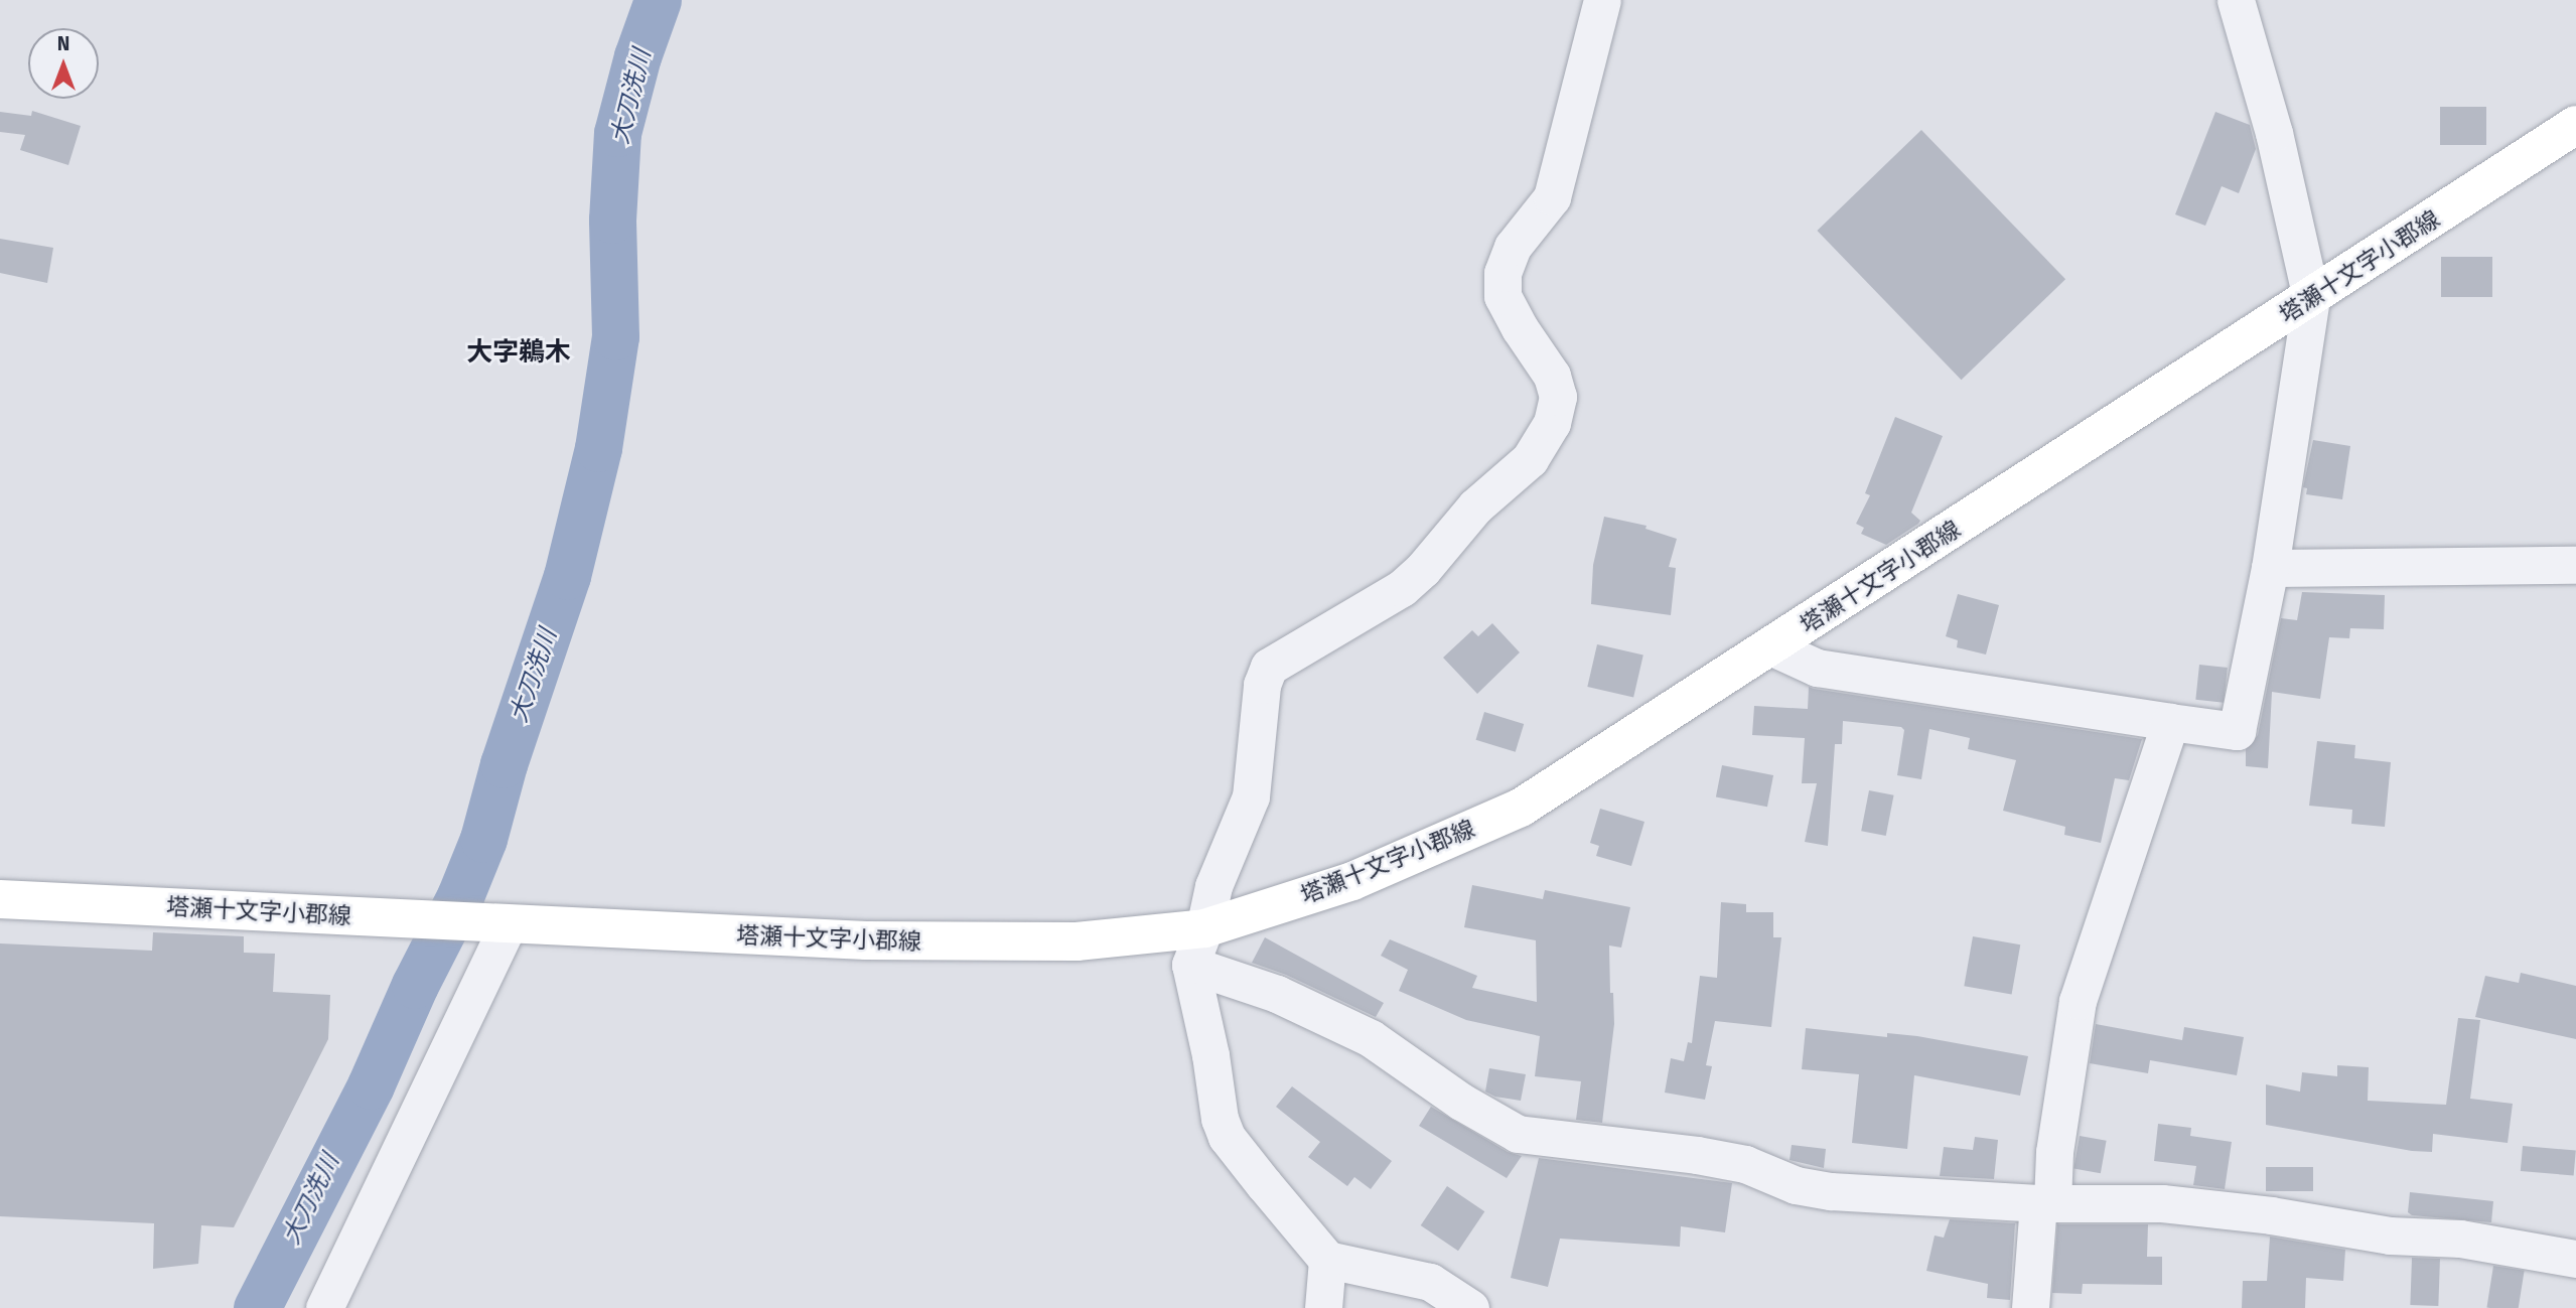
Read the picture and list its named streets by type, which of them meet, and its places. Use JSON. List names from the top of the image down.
{
  "streets": {
    "main road": ["塔瀬十文字小郡線"]
  },
  "districts": ["大字鵜木"],
  "water": ["大刀洗川"],
  "north": "top"
}
